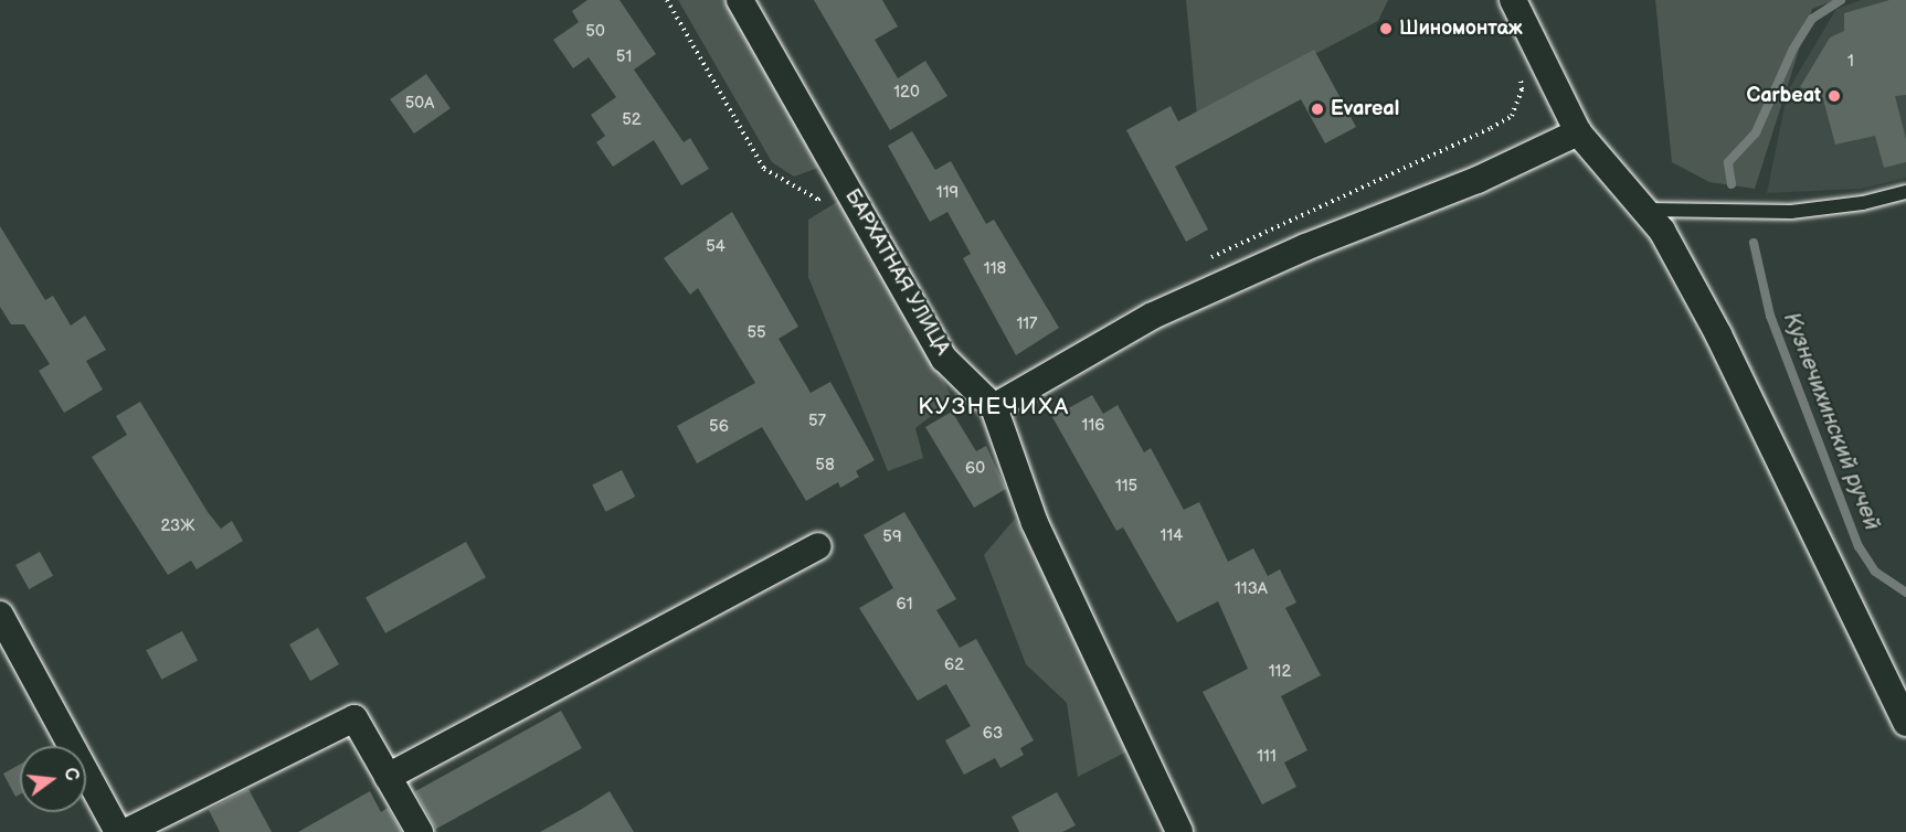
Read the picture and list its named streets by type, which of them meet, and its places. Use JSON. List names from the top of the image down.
{
  "streets": {
    "street": ["БАРХАТНАЯ УЛИЦА"]
  },
  "districts": ["КУЗНЕЧИХА"],
  "water": ["Кузнечихинский ручей"],
  "places": ["Шиномонтаж", "Carbeat", "Evareal"],
  "house_numbers": [
    "50",
    "51",
    "1",
    "120",
    "50А",
    "52",
    "119",
    "54",
    "118",
    "117",
    "55",
    "57",
    "116",
    "56",
    "58",
    "60",
    "115",
    "23Ж",
    "114",
    "59",
    "113А",
    "61",
    "62",
    "112",
    "63",
    "111"
  ],
  "north": "right"
}
